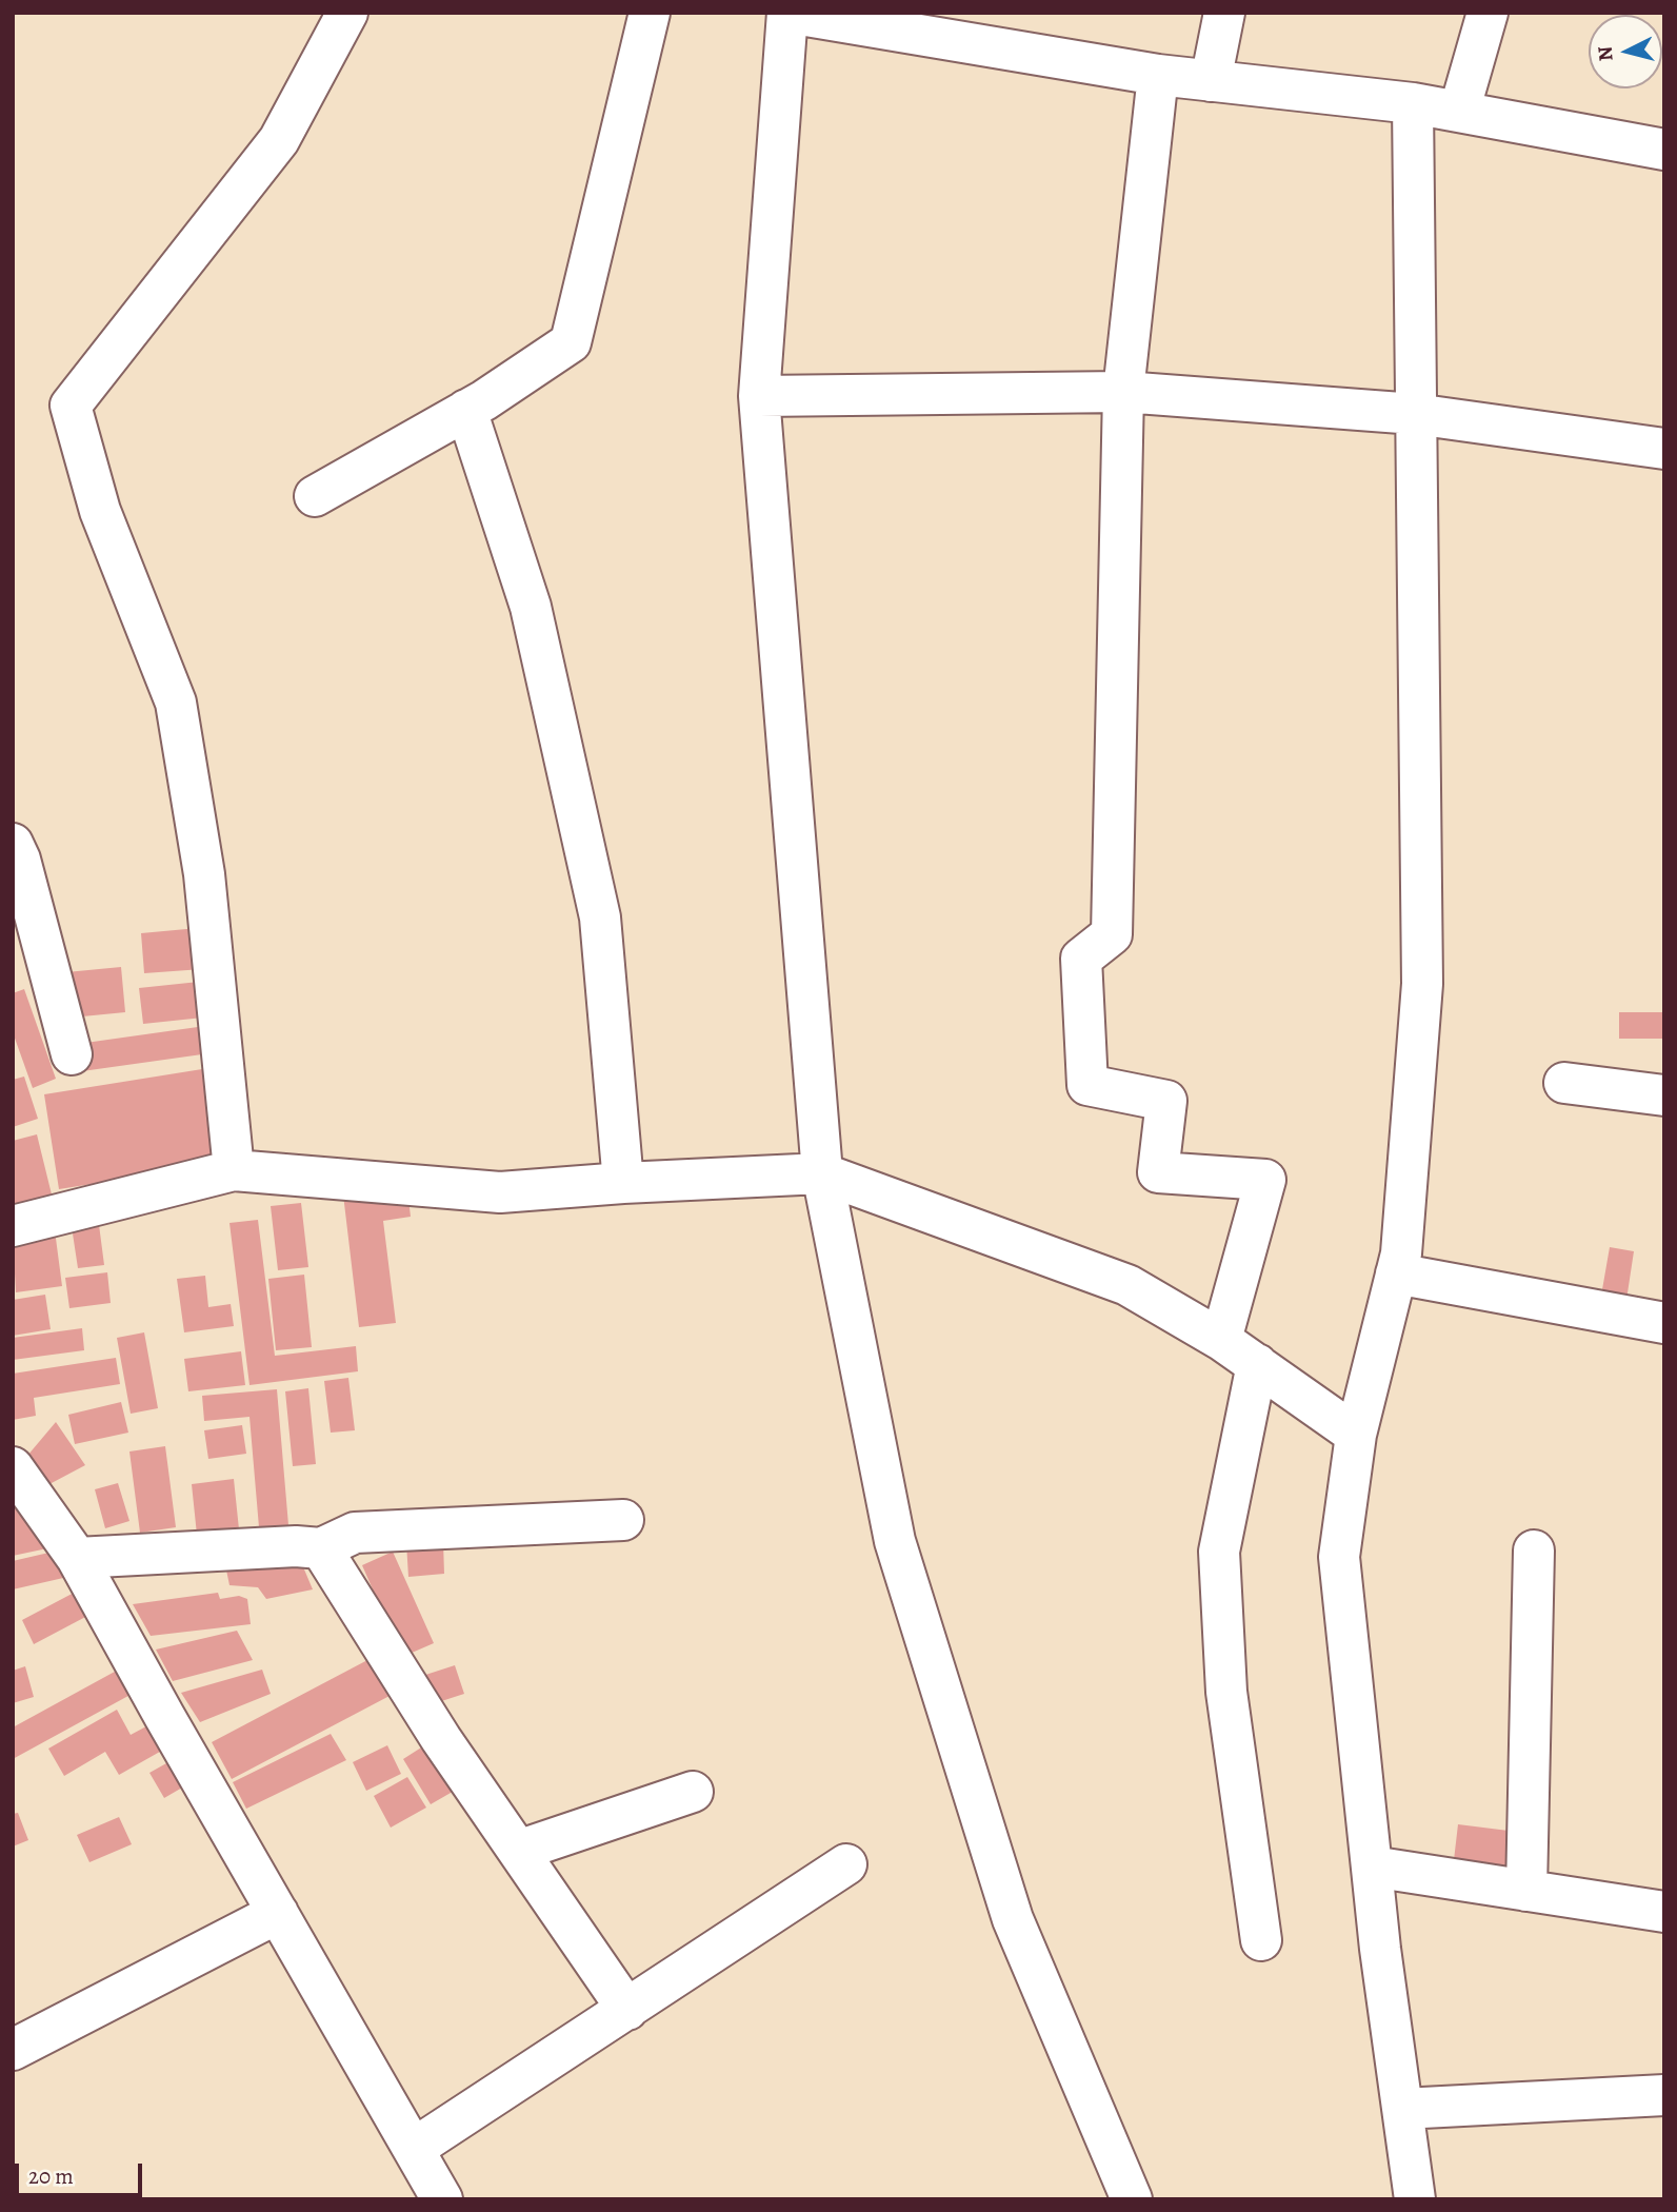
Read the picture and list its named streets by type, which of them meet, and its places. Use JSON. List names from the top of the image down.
{
  "scale_bar": "20 m",
  "north": "left"
}
